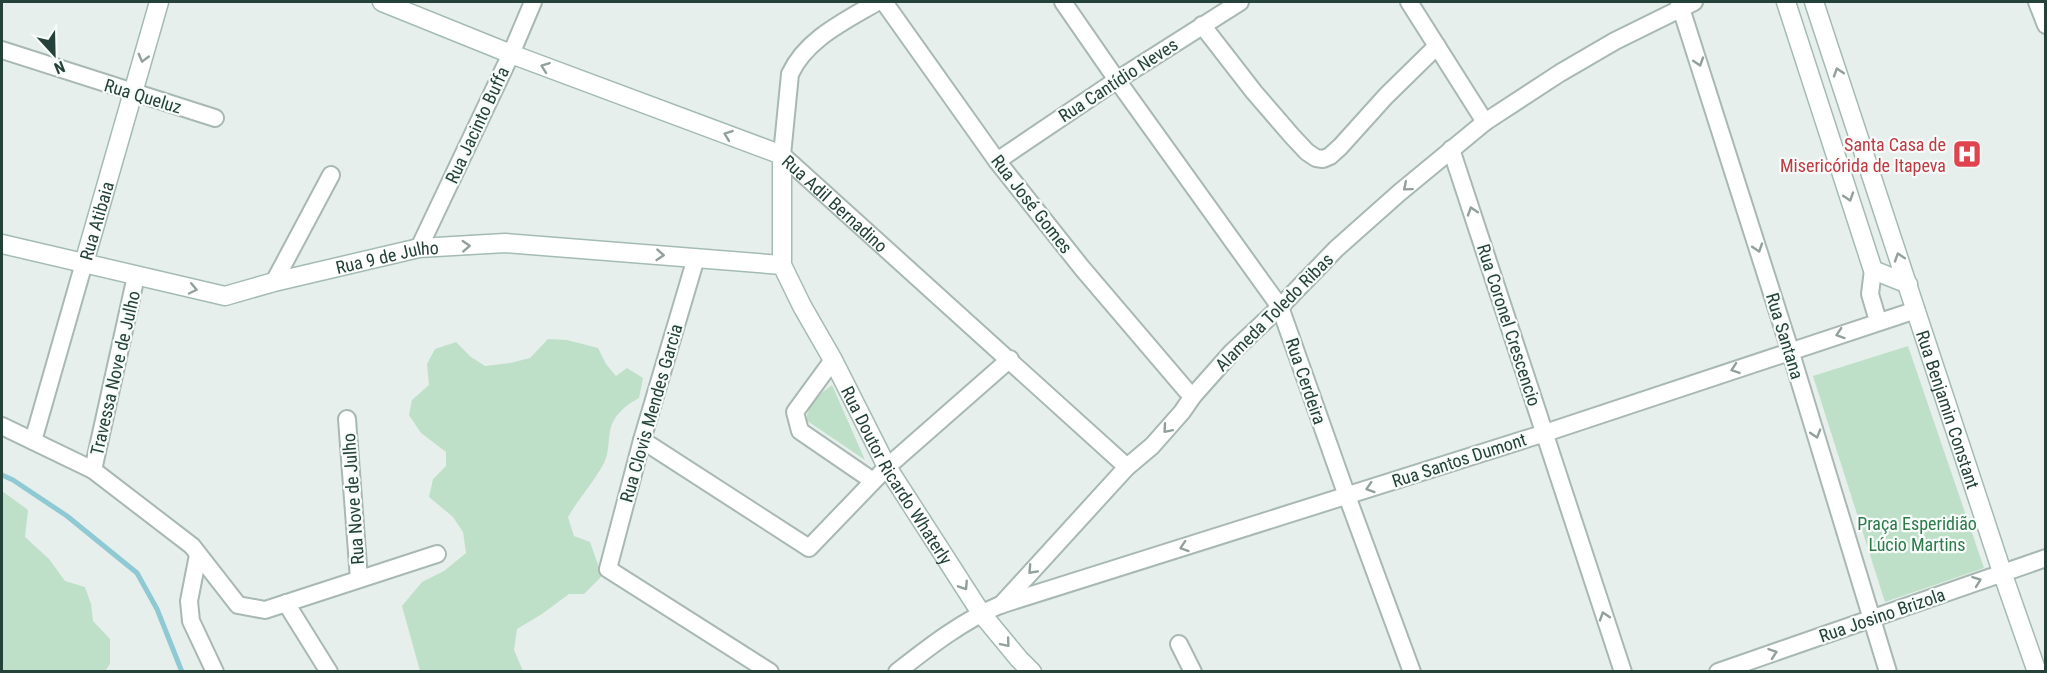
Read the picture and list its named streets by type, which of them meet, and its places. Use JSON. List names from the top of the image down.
{
  "streets": {
    "main road": [
      "Rua Adil Bernadino",
      "Rua Atibaia",
      "Rua 9 de Julho",
      "Rua Benjamin Constant",
      "Rua Doutor Ricardo Whaterly"
    ],
    "street": [
      "Rua Cantídio Neves",
      "Rua Queluz",
      "Rua Jacinto Buffa",
      "Rua José Gomes",
      "Alameda Toledo Ribas",
      "Rua Coronel Crescencio",
      "Rua Santana",
      "Travessa Nove de Julho",
      "Rua Cerdeira",
      "Rua Clovis Mendes Garcia",
      "Rua Santos Dumont",
      "Rua Nove de Julho",
      "Rua Josino Brizola"
    ]
  },
  "crossings": [
    ["Rua Cantídio Neves", "Rua José Gomes"],
    ["Rua Cantídio Neves", "Rua Cerdeira"],
    ["Rua Queluz", "Rua Atibaia"],
    ["Rua Jacinto Buffa", "Rua Adil Bernadino"],
    ["Rua Jacinto Buffa", "Rua 9 de Julho"],
    ["Rua Adil Bernadino", "Alameda Toledo Ribas"],
    ["Rua José Gomes", "Alameda Toledo Ribas"],
    ["Rua Atibaia", "Rua 9 de Julho"],
    ["Rua 9 de Julho", "Travessa Nove de Julho"],
    ["Rua 9 de Julho", "Rua Clovis Mendes Garcia"],
    ["Rua 9 de Julho", "Rua Doutor Ricardo Whaterly"],
    ["Alameda Toledo Ribas", "Rua Coronel Crescencio"],
    ["Alameda Toledo Ribas", "Rua Santana"],
    ["Alameda Toledo Ribas", "Rua Cerdeira"],
    ["Alameda Toledo Ribas", "Rua Santos Dumont"],
    ["Alameda Toledo Ribas", "Rua Doutor Ricardo Whaterly"],
    ["Rua Coronel Crescencio", "Rua Santos Dumont"],
    ["Rua Santana", "Rua Santos Dumont"],
    ["Rua Santana", "Rua Josino Brizola"],
    ["Rua Cerdeira", "Rua Santos Dumont"],
    ["Rua Benjamin Constant", "Rua Santos Dumont"],
    ["Rua Benjamin Constant", "Rua Josino Brizola"]
  ],
  "one_way": [
    "Rua 9 de Julho",
    "Alameda Toledo Ribas",
    "Rua Coronel Crescencio",
    "Rua Santana",
    "Rua Santos Dumont",
    "Rua Doutor Ricardo Whaterly",
    "Rua Josino Brizola"
  ],
  "parks": ["Praça Esperidião Lúcio Martins"],
  "places": {
    "hospital": ["Santa Casa de Misericórida de Itapeva"]
  },
  "north": "bottom"
}
